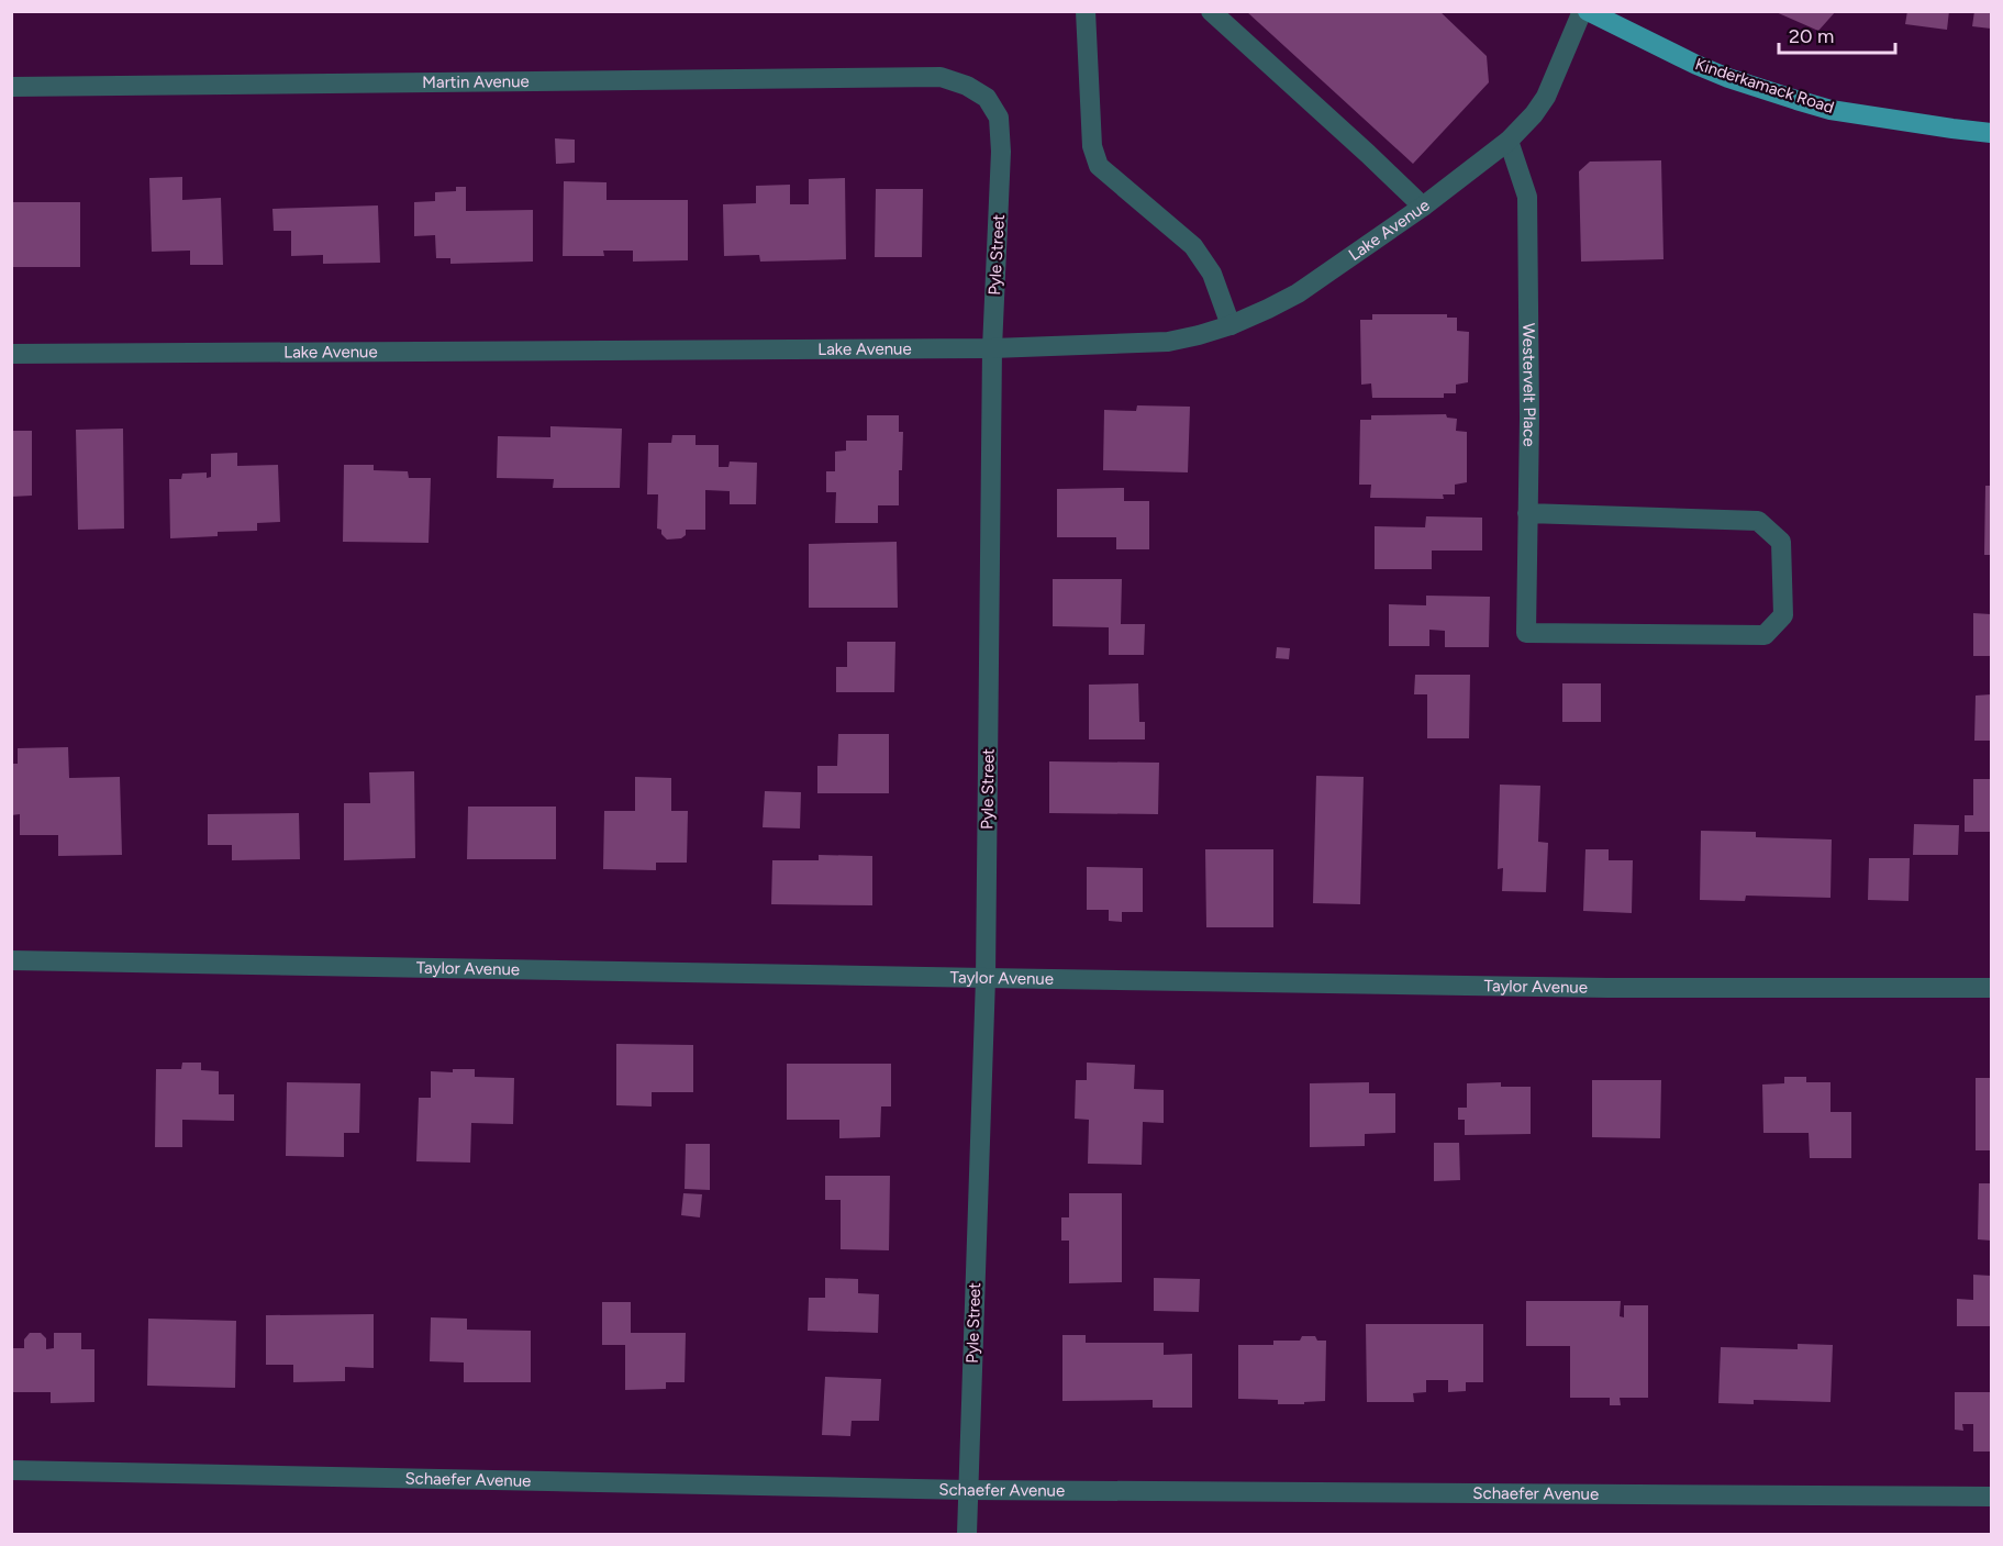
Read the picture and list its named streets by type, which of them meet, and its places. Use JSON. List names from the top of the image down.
{
  "streets": {
    "main road": ["Kinderkamack Road"],
    "street": [
      "Martin Avenue",
      "Lake Avenue",
      "Pyle Street",
      "Westervelt Place",
      "Taylor Avenue",
      "Schaefer Avenue"
    ]
  },
  "crossings": [
    ["Martin Avenue", "Pyle Street"],
    ["Lake Avenue", "Pyle Street"],
    ["Lake Avenue", "Westervelt Place"],
    ["Pyle Street", "Taylor Avenue"],
    ["Pyle Street", "Schaefer Avenue"]
  ],
  "scale_bar": "20 m"
}
